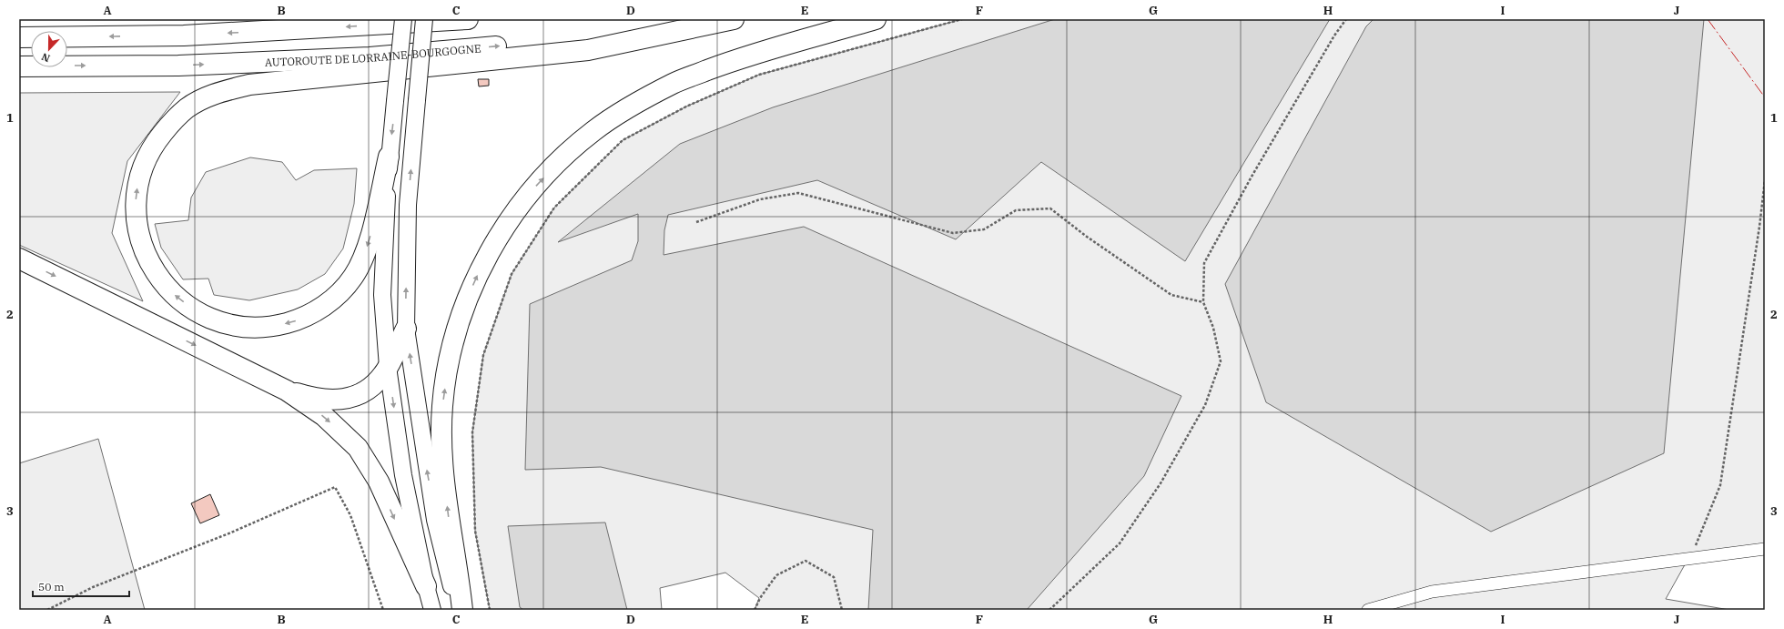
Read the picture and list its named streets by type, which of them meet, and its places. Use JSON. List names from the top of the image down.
{
  "streets": {
    "highway": ["AUTOROUTE DE LORRAINE-BOURGOGNE"]
  },
  "scale_bar": "50 m",
  "north": "bottom",
  "grid": {
    "columns": [
      "A",
      "B",
      "C",
      "D",
      "E",
      "F",
      "G",
      "H",
      "I",
      "J"
    ],
    "rows": ["1", "2", "3"]
  }
}
